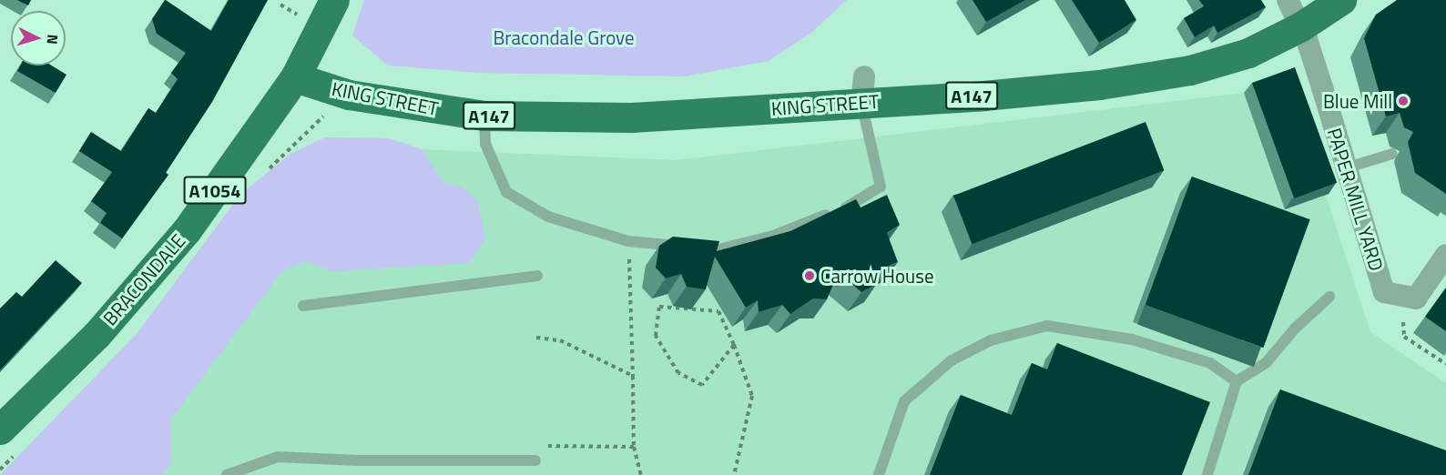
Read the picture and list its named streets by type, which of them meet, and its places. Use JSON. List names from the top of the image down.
{
  "streets": {
    "main road": [
      "A147",
      "KING STREET",
      "A1054",
      "BRACONDALE"
    ],
    "street": ["PAPER MILL YARD"]
  },
  "crossings": [
    ["KING STREET", "PAPER MILL YARD"],
    ["KING STREET", "BRACONDALE"]
  ],
  "parks": ["Bracondale Grove"],
  "places": ["Blue Mill", "Carrow House"],
  "north": "right"
}
